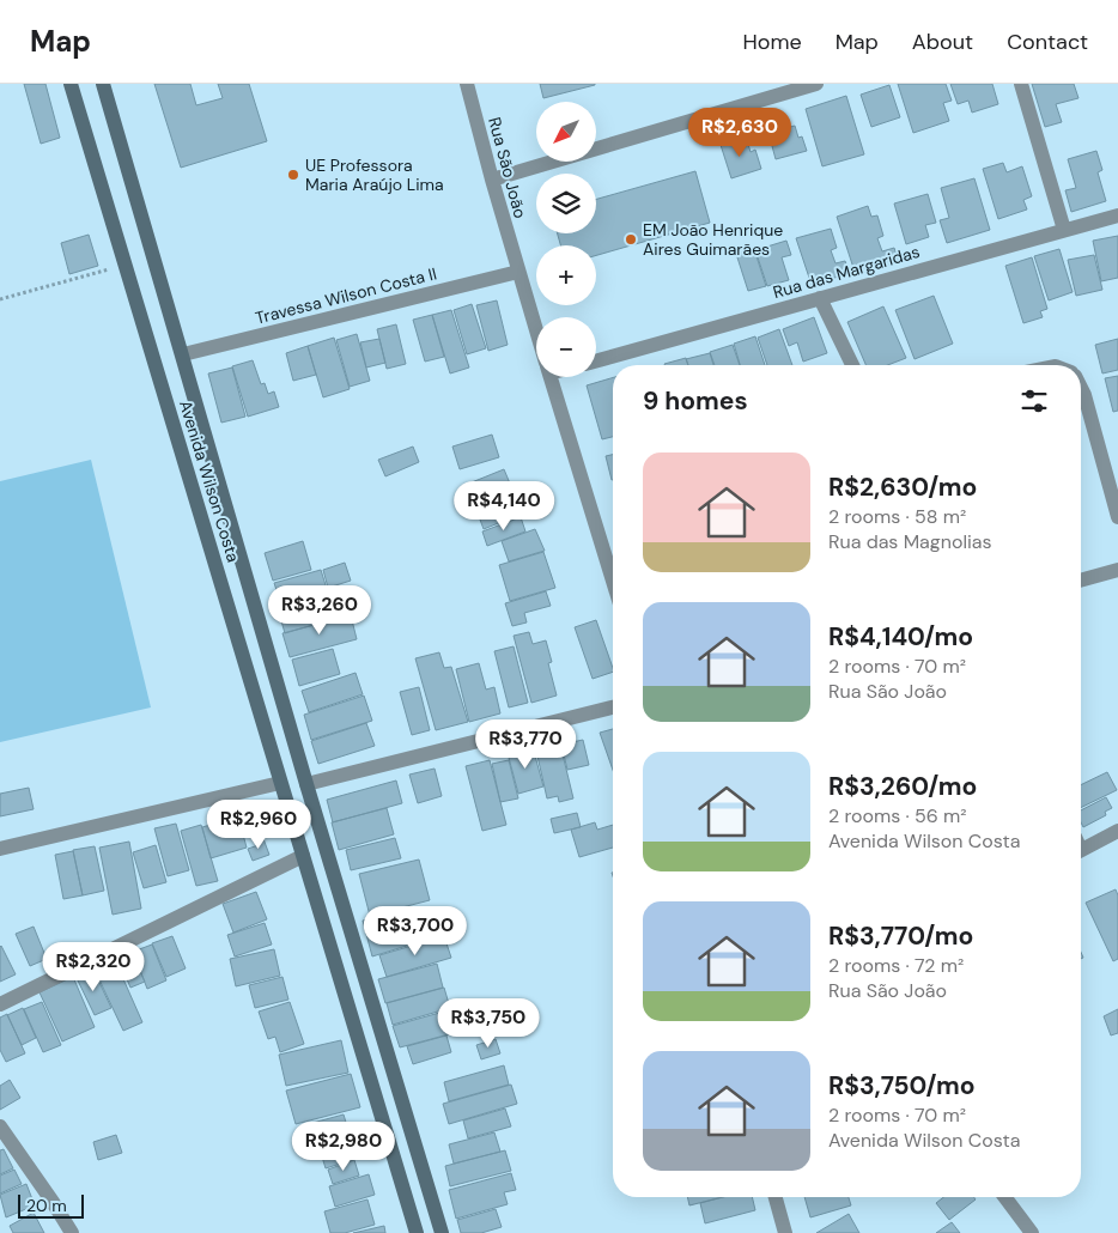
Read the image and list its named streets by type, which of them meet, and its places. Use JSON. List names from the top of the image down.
{
  "streets": {
    "street": [
      "Rua São João",
      "Rua das Margaridas",
      "Travessa Wilson Costa II",
      "Avenida Wilson Costa"
    ]
  },
  "crossings": [
    ["Rua São João", "Travessa Wilson Costa II"]
  ],
  "places": ["UE Professora Maria Araújo Lima", "EM João Henrique Aires Guimarães"],
  "scale_bar": "20 m",
  "north": "bottom left",
  "page": {
    "header": "Map",
    "nav": [
      "Home",
      "Map",
      "About",
      "Contact"
    ],
    "map_buttons": ["+", "−"],
    "price": [
      "R$2,630",
      "R$4,140",
      "R$3,260",
      "R$3,770",
      "R$2,960",
      "R$3,700",
      "R$2,320",
      "R$3,750",
      "R$2,980"
    ],
    "heading": "9 homes",
    "list": [
      {
        "name": "R$2,630/mo",
        "note": "2 rooms · 58 m² · Rua das Magnolias"
      },
      {
        "name": "R$4,140/mo",
        "note": "2 rooms · 70 m² · Rua São João"
      },
      {
        "name": "R$3,260/mo",
        "note": "2 rooms · 56 m² · Avenida Wilson Costa"
      },
      {
        "name": "R$3,770/mo",
        "note": "2 rooms · 72 m² · Rua São João"
      },
      {
        "name": "R$3,750/mo",
        "note": "2 rooms · 70 m² · Avenida Wilson Costa"
      }
    ],
    "scale": "20 m"
  }
}
